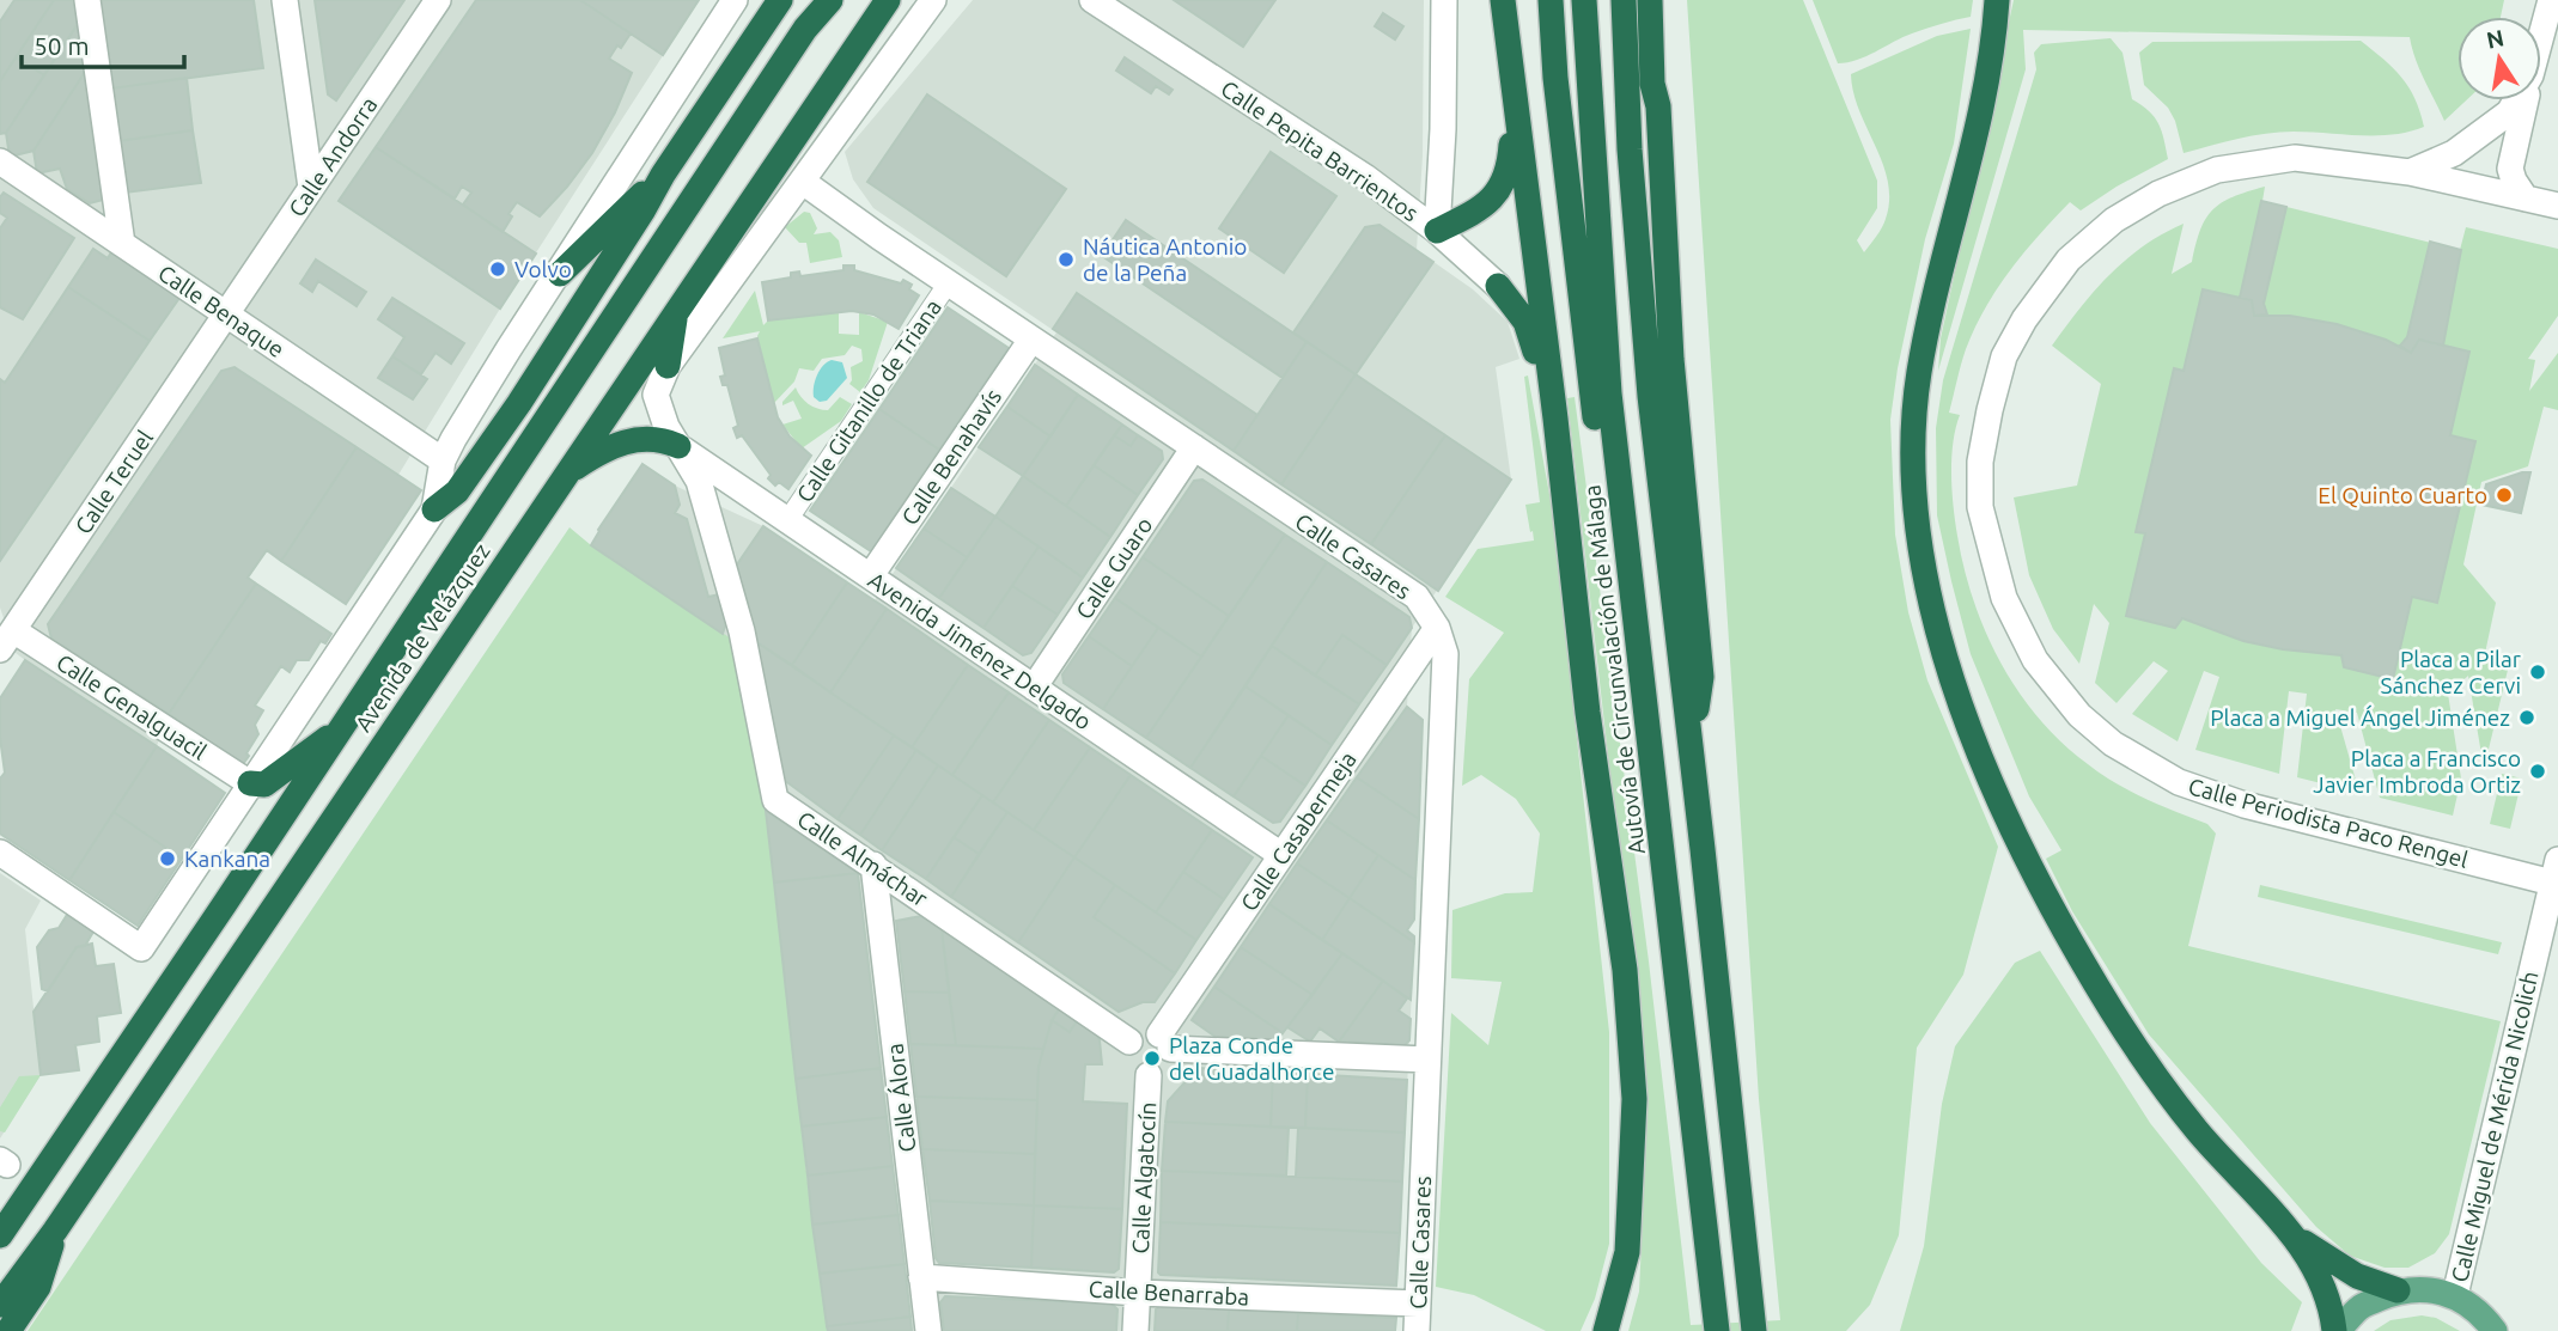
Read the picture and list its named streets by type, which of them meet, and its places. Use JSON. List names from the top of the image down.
{
  "streets": {
    "highway": ["Avenida de Velázquez", "Autovía de Circunvalación de Málaga"],
    "street": [
      "Calle Pepita Barrientos",
      "Calle Andorra",
      "Calle Benaque",
      "Calle Gitanillo de Triana",
      "Calle Benahavís",
      "Calle Teruel",
      "Calle Casares",
      "Calle Guaro",
      "Avenida Jiménez Delgado",
      "Calle Genalguacil",
      "Calle Periodista Paco Rengel",
      "Calle Casabermeja",
      "Calle Almáchar",
      "Calle Álora",
      "Calle Miguel de Mérida Nicolich",
      "Calle Algatocín",
      "Calle Benarraba"
    ]
  },
  "crossings": [
    ["Calle Andorra", "Calle Benaque"],
    ["Calle Andorra", "Calle Teruel"],
    ["Calle Benaque", "Calle Teruel"],
    ["Calle Gitanillo de Triana", "Calle Casares"],
    ["Calle Gitanillo de Triana", "Avenida Jiménez Delgado"],
    ["Calle Benahavís", "Calle Casares"],
    ["Calle Benahavís", "Avenida Jiménez Delgado"],
    ["Calle Teruel", "Calle Genalguacil"],
    ["Calle Casares", "Calle Guaro"],
    ["Calle Casares", "Calle Casabermeja"],
    ["Calle Casares", "Calle Benarraba"],
    ["Calle Guaro", "Avenida Jiménez Delgado"],
    ["Avenida Jiménez Delgado", "Calle Casabermeja"],
    ["Avenida Jiménez Delgado", "Calle Almáchar"],
    ["Calle Periodista Paco Rengel", "Calle Miguel de Mérida Nicolich"],
    ["Calle Casabermeja", "Calle Almáchar"],
    ["Calle Casabermeja", "Calle Algatocín"],
    ["Calle Almáchar", "Calle Álora"],
    ["Calle Almáchar", "Calle Algatocín"],
    ["Calle Álora", "Calle Benarraba"],
    ["Calle Algatocín", "Calle Benarraba"]
  ],
  "places": [
    "Náutica Antonio de la Peña",
    "Volvo",
    "El Quinto Cuarto",
    "Placa a Pilar Sánchez Cervi",
    "Placa a Miguel Ángel Jiménez",
    "Placa a Francisco Javier Imbroda Ortiz",
    "Kankana",
    "Plaza Conde del Guadalhorce"
  ],
  "scale_bar": "50 m",
  "north": "top"
}
